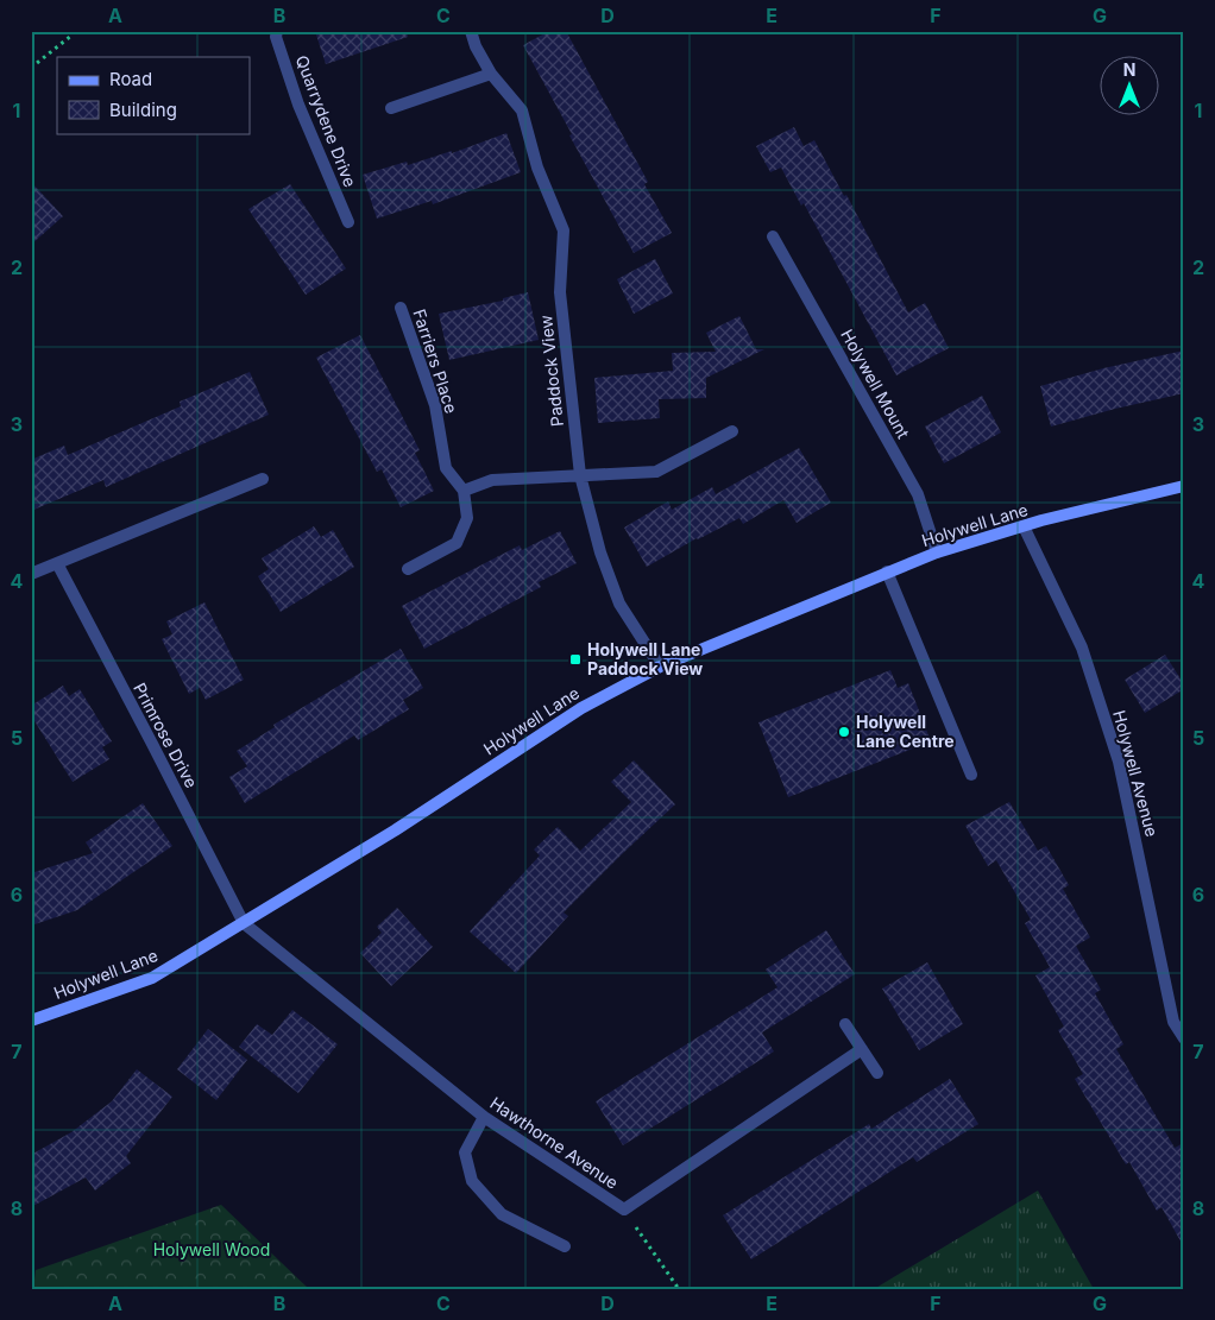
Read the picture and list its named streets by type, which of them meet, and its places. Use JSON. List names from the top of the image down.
{
  "streets": {
    "main road": ["Holywell Lane"],
    "street": [
      "Quarrydene Drive",
      "Farriers Place",
      "Paddock View",
      "Holywell Mount",
      "Primrose Drive",
      "Holywell Avenue",
      "Hawthorne Avenue"
    ]
  },
  "crossings": [
    ["Paddock View", "Holywell Lane"],
    ["Holywell Mount", "Holywell Lane"],
    ["Holywell Lane", "Primrose Drive"],
    ["Holywell Lane", "Holywell Avenue"],
    ["Holywell Lane", "Hawthorne Avenue"],
    ["Primrose Drive", "Hawthorne Avenue"]
  ],
  "parks": ["Holywell Wood"],
  "places": {
    "transit": ["Holywell Lane Paddock View"],
    "other": ["Holywell Lane Centre"]
  },
  "legend": ["Road", "Building"],
  "north": "top",
  "grid": {
    "columns": [
      "A",
      "B",
      "C",
      "D",
      "E",
      "F",
      "G"
    ],
    "rows": [
      "1",
      "2",
      "3",
      "4",
      "5",
      "6",
      "7",
      "8"
    ]
  }
}
